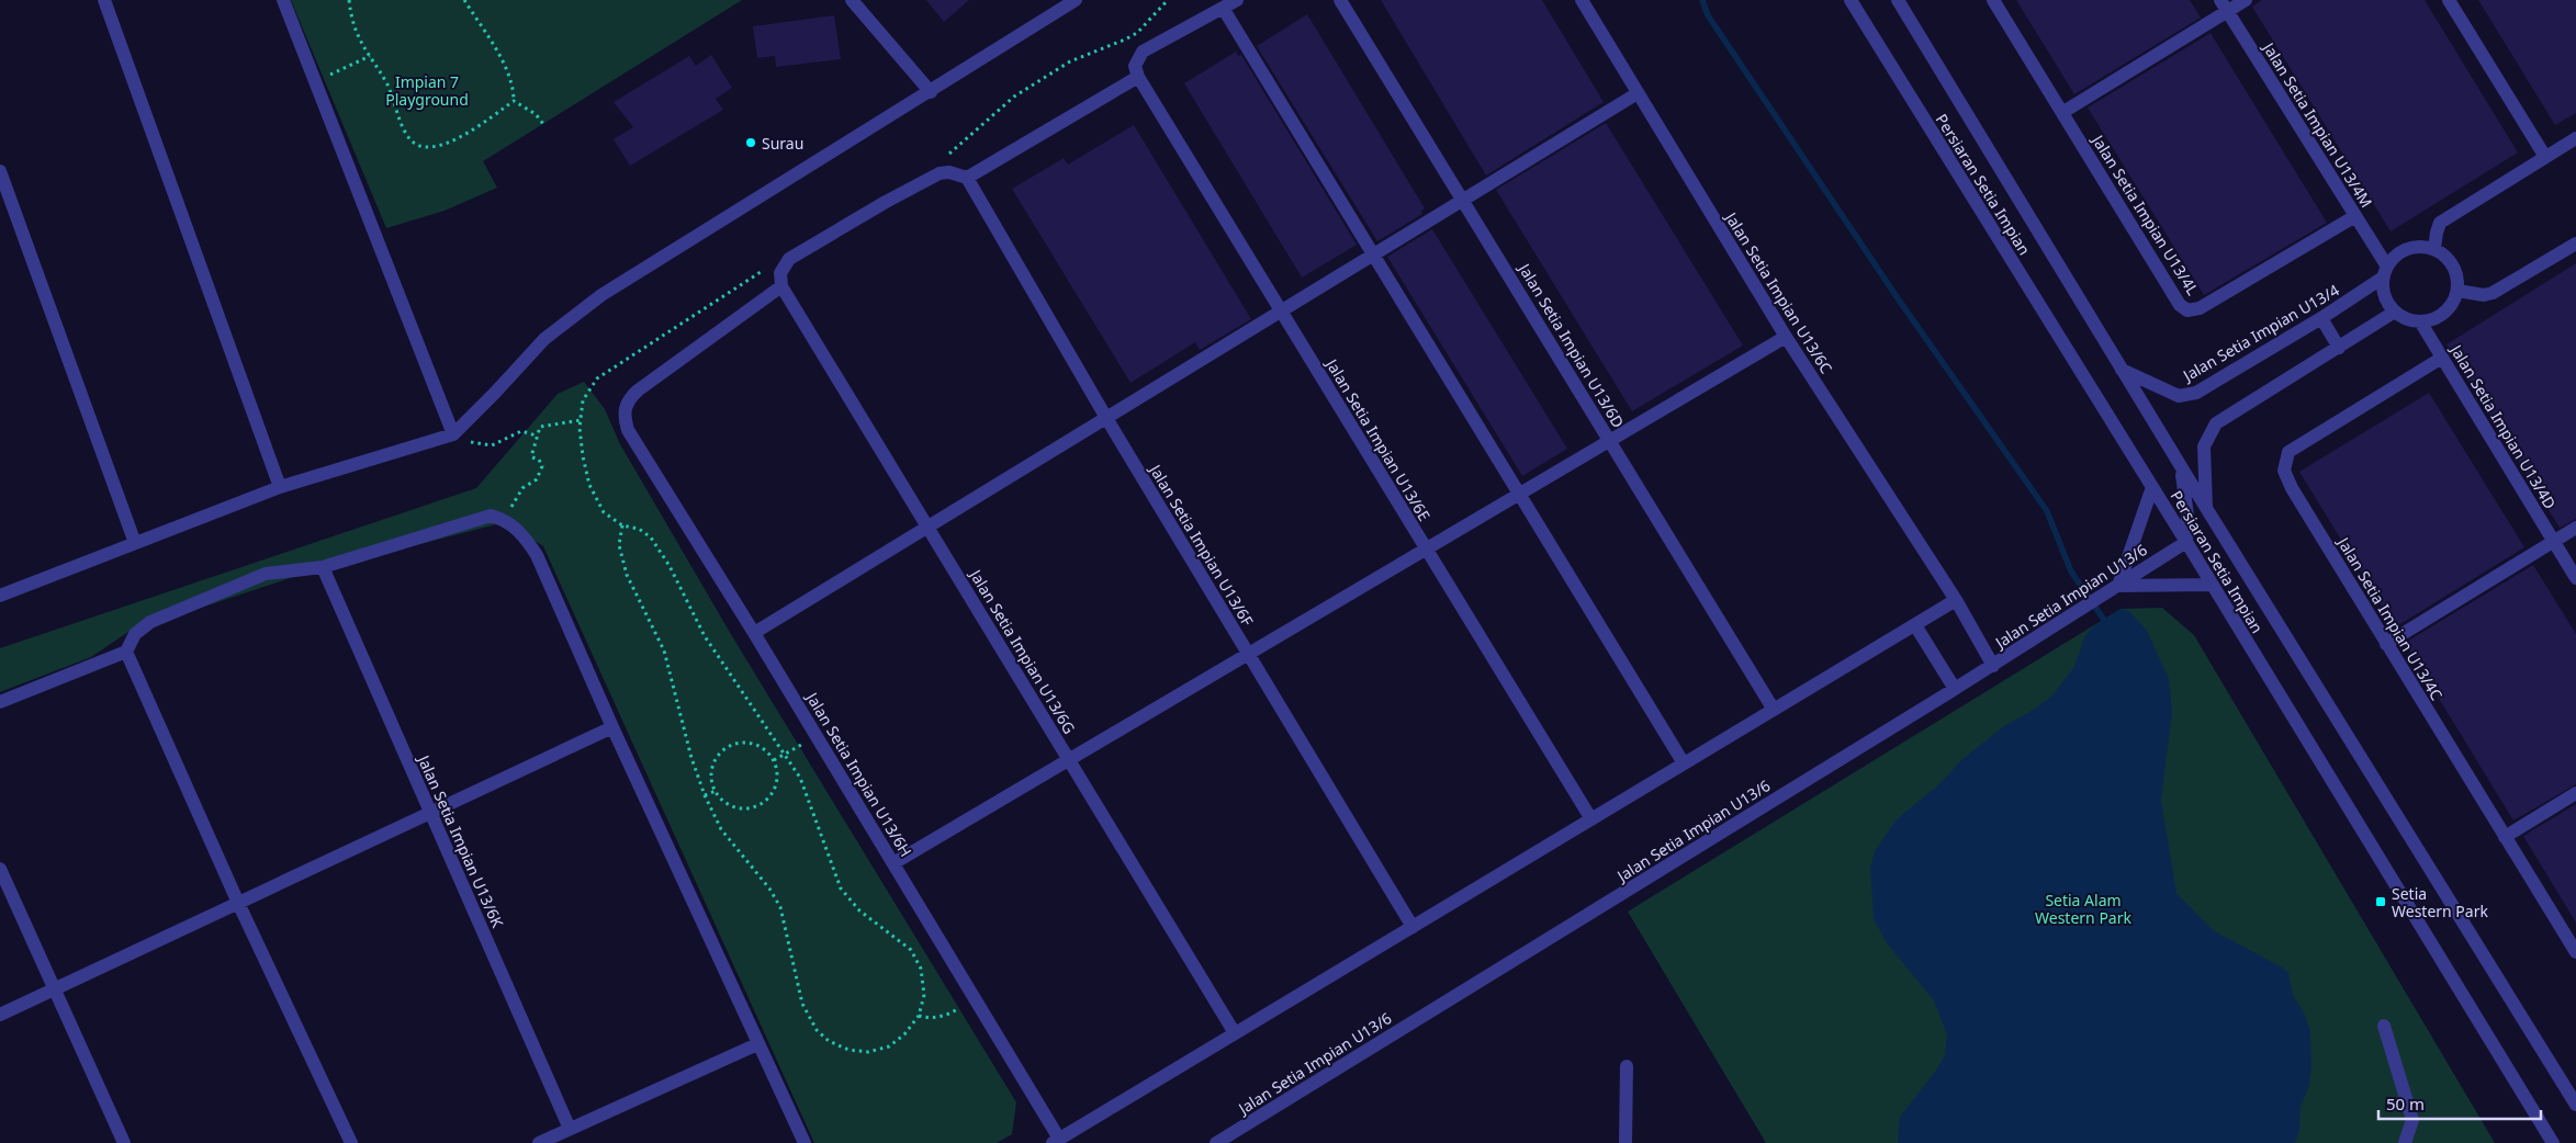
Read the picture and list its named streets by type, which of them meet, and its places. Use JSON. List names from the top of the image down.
{
  "streets": {
    "street": [
      "Jalan Setia Impian U13/4M",
      "Persiaran Setia Impian",
      "Jalan Setia Impian U13/4L",
      "Jalan Setia Impian U13/6C",
      "Jalan Setia Impian U13/4",
      "Jalan Setia Impian U13/6D",
      "Jalan Setia Impian U13/4D",
      "Jalan Setia Impian U13/6E",
      "Jalan Setia Impian U13/6F",
      "Jalan Setia Impian U13/6",
      "Jalan Setia Impian U13/4C",
      "Jalan Setia Impian U13/6G",
      "Jalan Setia Impian U13/6H",
      "Jalan Setia Impian U13/6K"
    ]
  },
  "crossings": [
    ["Jalan Setia Impian U13/4M", "Jalan Setia Impian U13/4L"],
    ["Jalan Setia Impian U13/4M", "Jalan Setia Impian U13/4"],
    ["Jalan Setia Impian U13/4M", "Jalan Setia Impian U13/4D"],
    ["Persiaran Setia Impian", "Jalan Setia Impian U13/4"],
    ["Persiaran Setia Impian", "Jalan Setia Impian U13/6"],
    ["Jalan Setia Impian U13/6C", "Jalan Setia Impian U13/6"],
    ["Jalan Setia Impian U13/4", "Jalan Setia Impian U13/4D"],
    ["Jalan Setia Impian U13/4D", "Jalan Setia Impian U13/4C"],
    ["Jalan Setia Impian U13/6G", "Jalan Setia Impian U13/6H"]
  ],
  "parks": ["Impian 7 Playground", "Setia Alam Western Park"],
  "places": {
    "other": ["Surau"],
    "transit": ["Setia Western Park"]
  },
  "scale_bar": "50 m"
}
